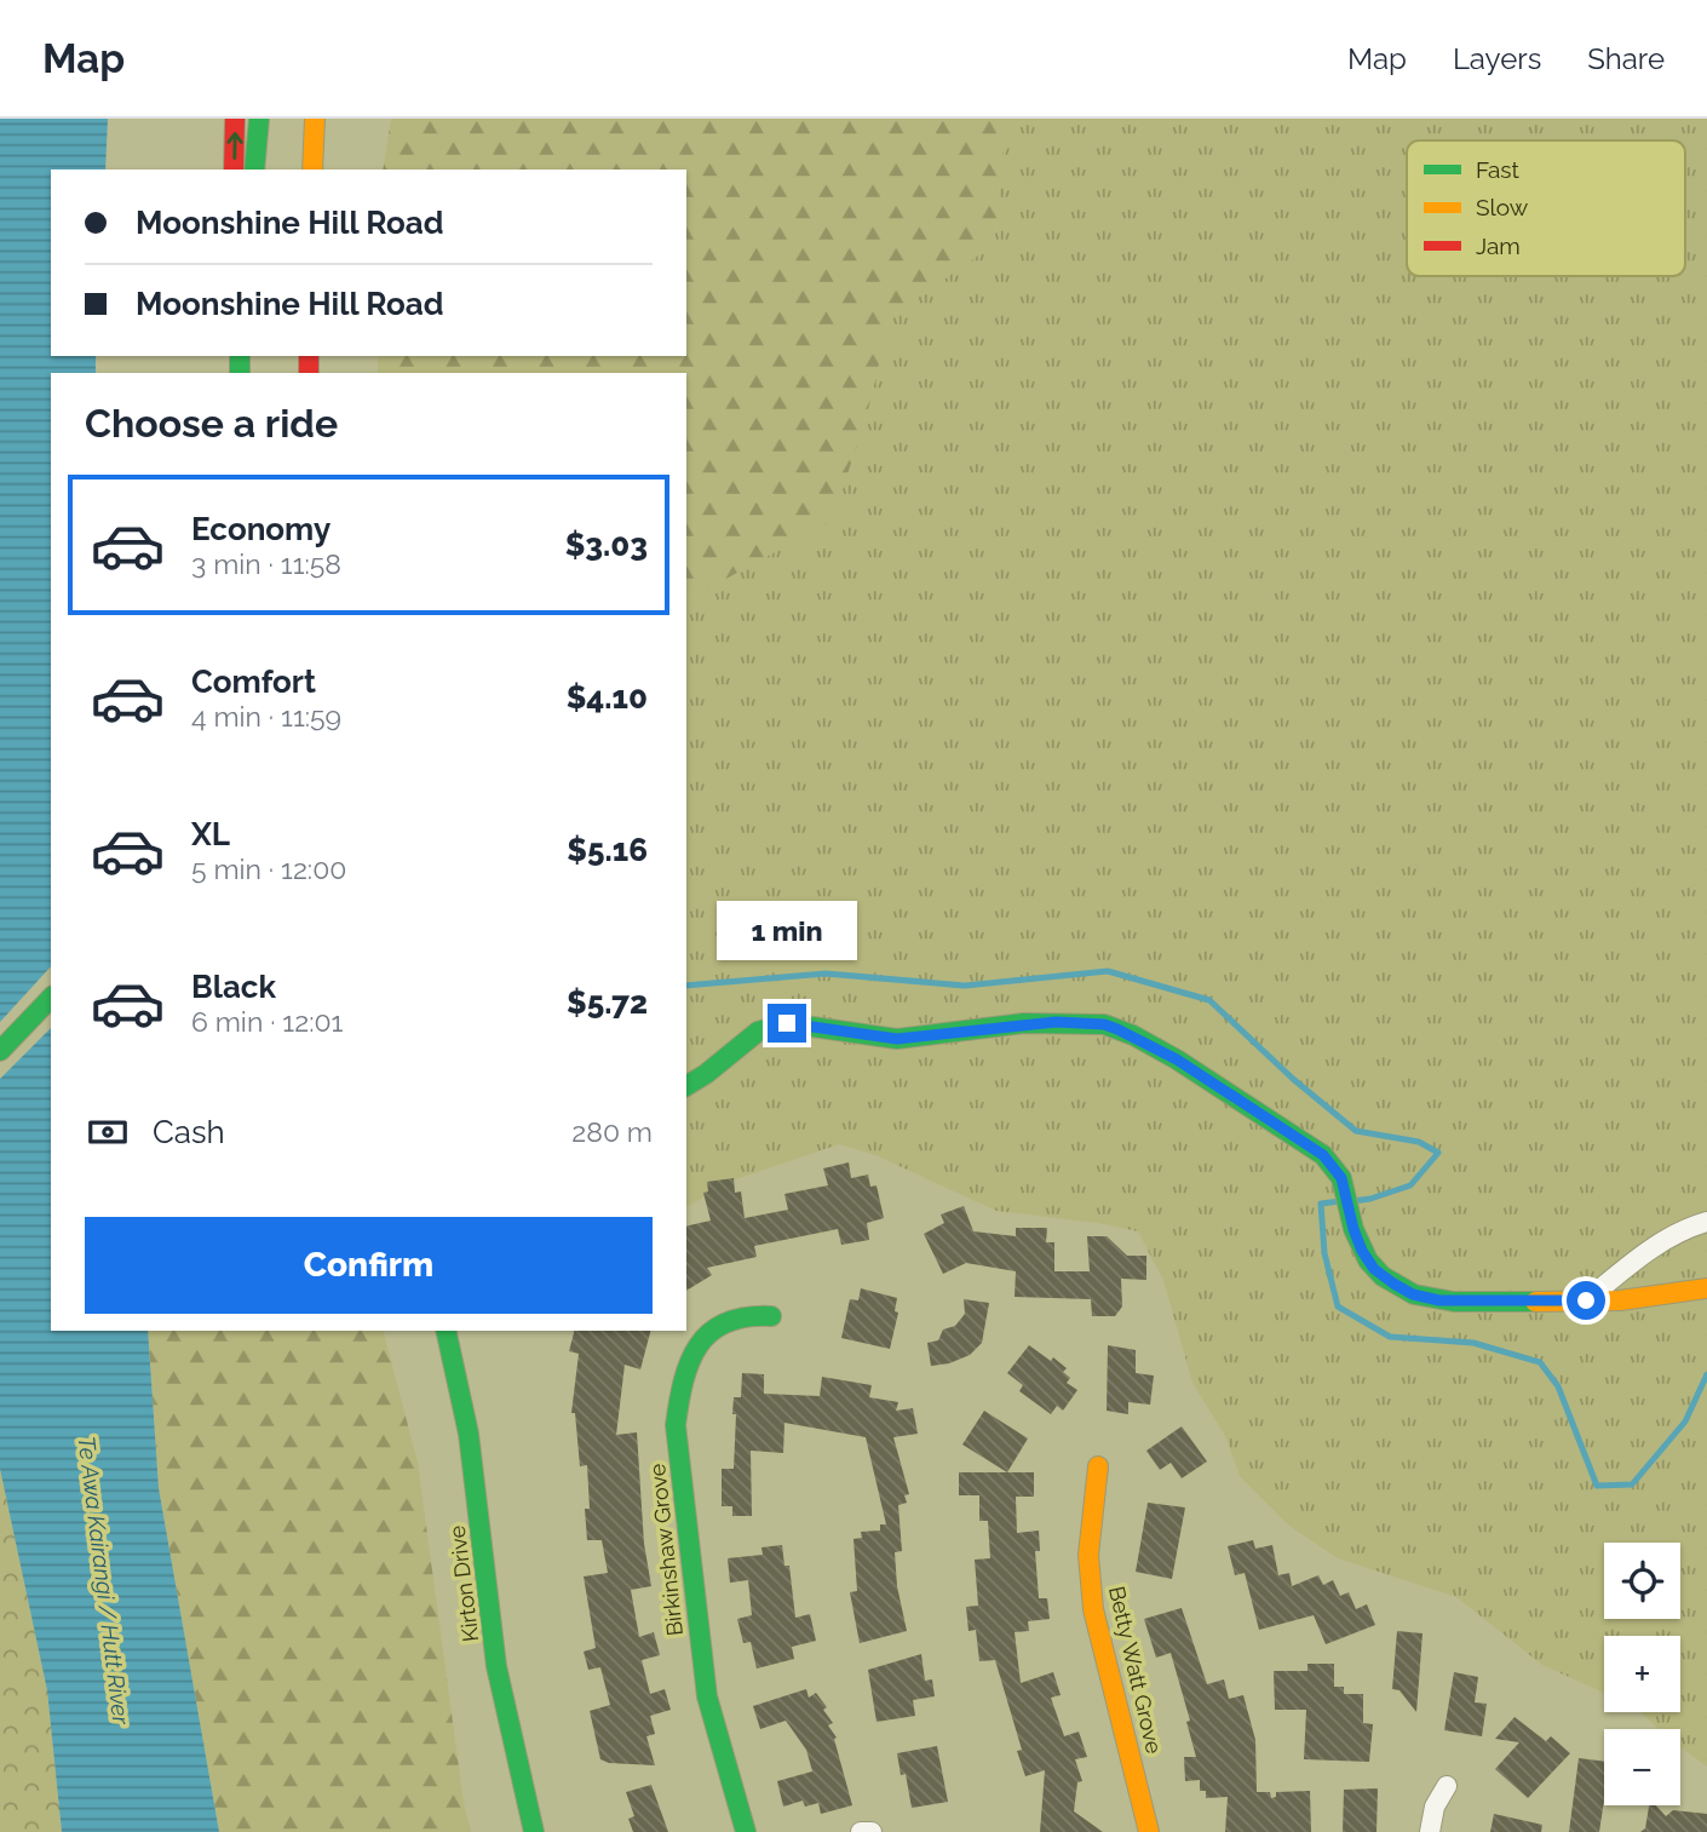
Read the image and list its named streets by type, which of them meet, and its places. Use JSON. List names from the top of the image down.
{
  "streets": {
    "main road": ["Birkinshaw Grove", "Kirton Drive", "Betty Watt Grove"]
  },
  "water": ["Te Awa Kairangi / Hutt River"],
  "legend": ["Fast", "Slow", "Jam"],
  "page": {
    "header": "Map",
    "nav": ["Map", "Layers", "Share"],
    "banner": ["Moonshine Hill Road", "Moonshine Hill Road"],
    "heading": "Choose a ride",
    "list": [
      {
        "name": "Economy",
        "note": "3 min · 11:58",
        "value": "$3.03"
      },
      {
        "name": "Comfort",
        "note": "4 min · 11:59",
        "value": "$4.10"
      },
      {
        "name": "XL",
        "note": "5 min · 12:00",
        "value": "$5.16"
      },
      {
        "name": "Black",
        "note": "6 min · 12:01",
        "value": "$5.72"
      }
    ],
    "bubble": "1 min",
    "pay": ["Cash", "280 m"],
    "buttons": "Confirm",
    "map_buttons": ["+", "−"]
  }
}
